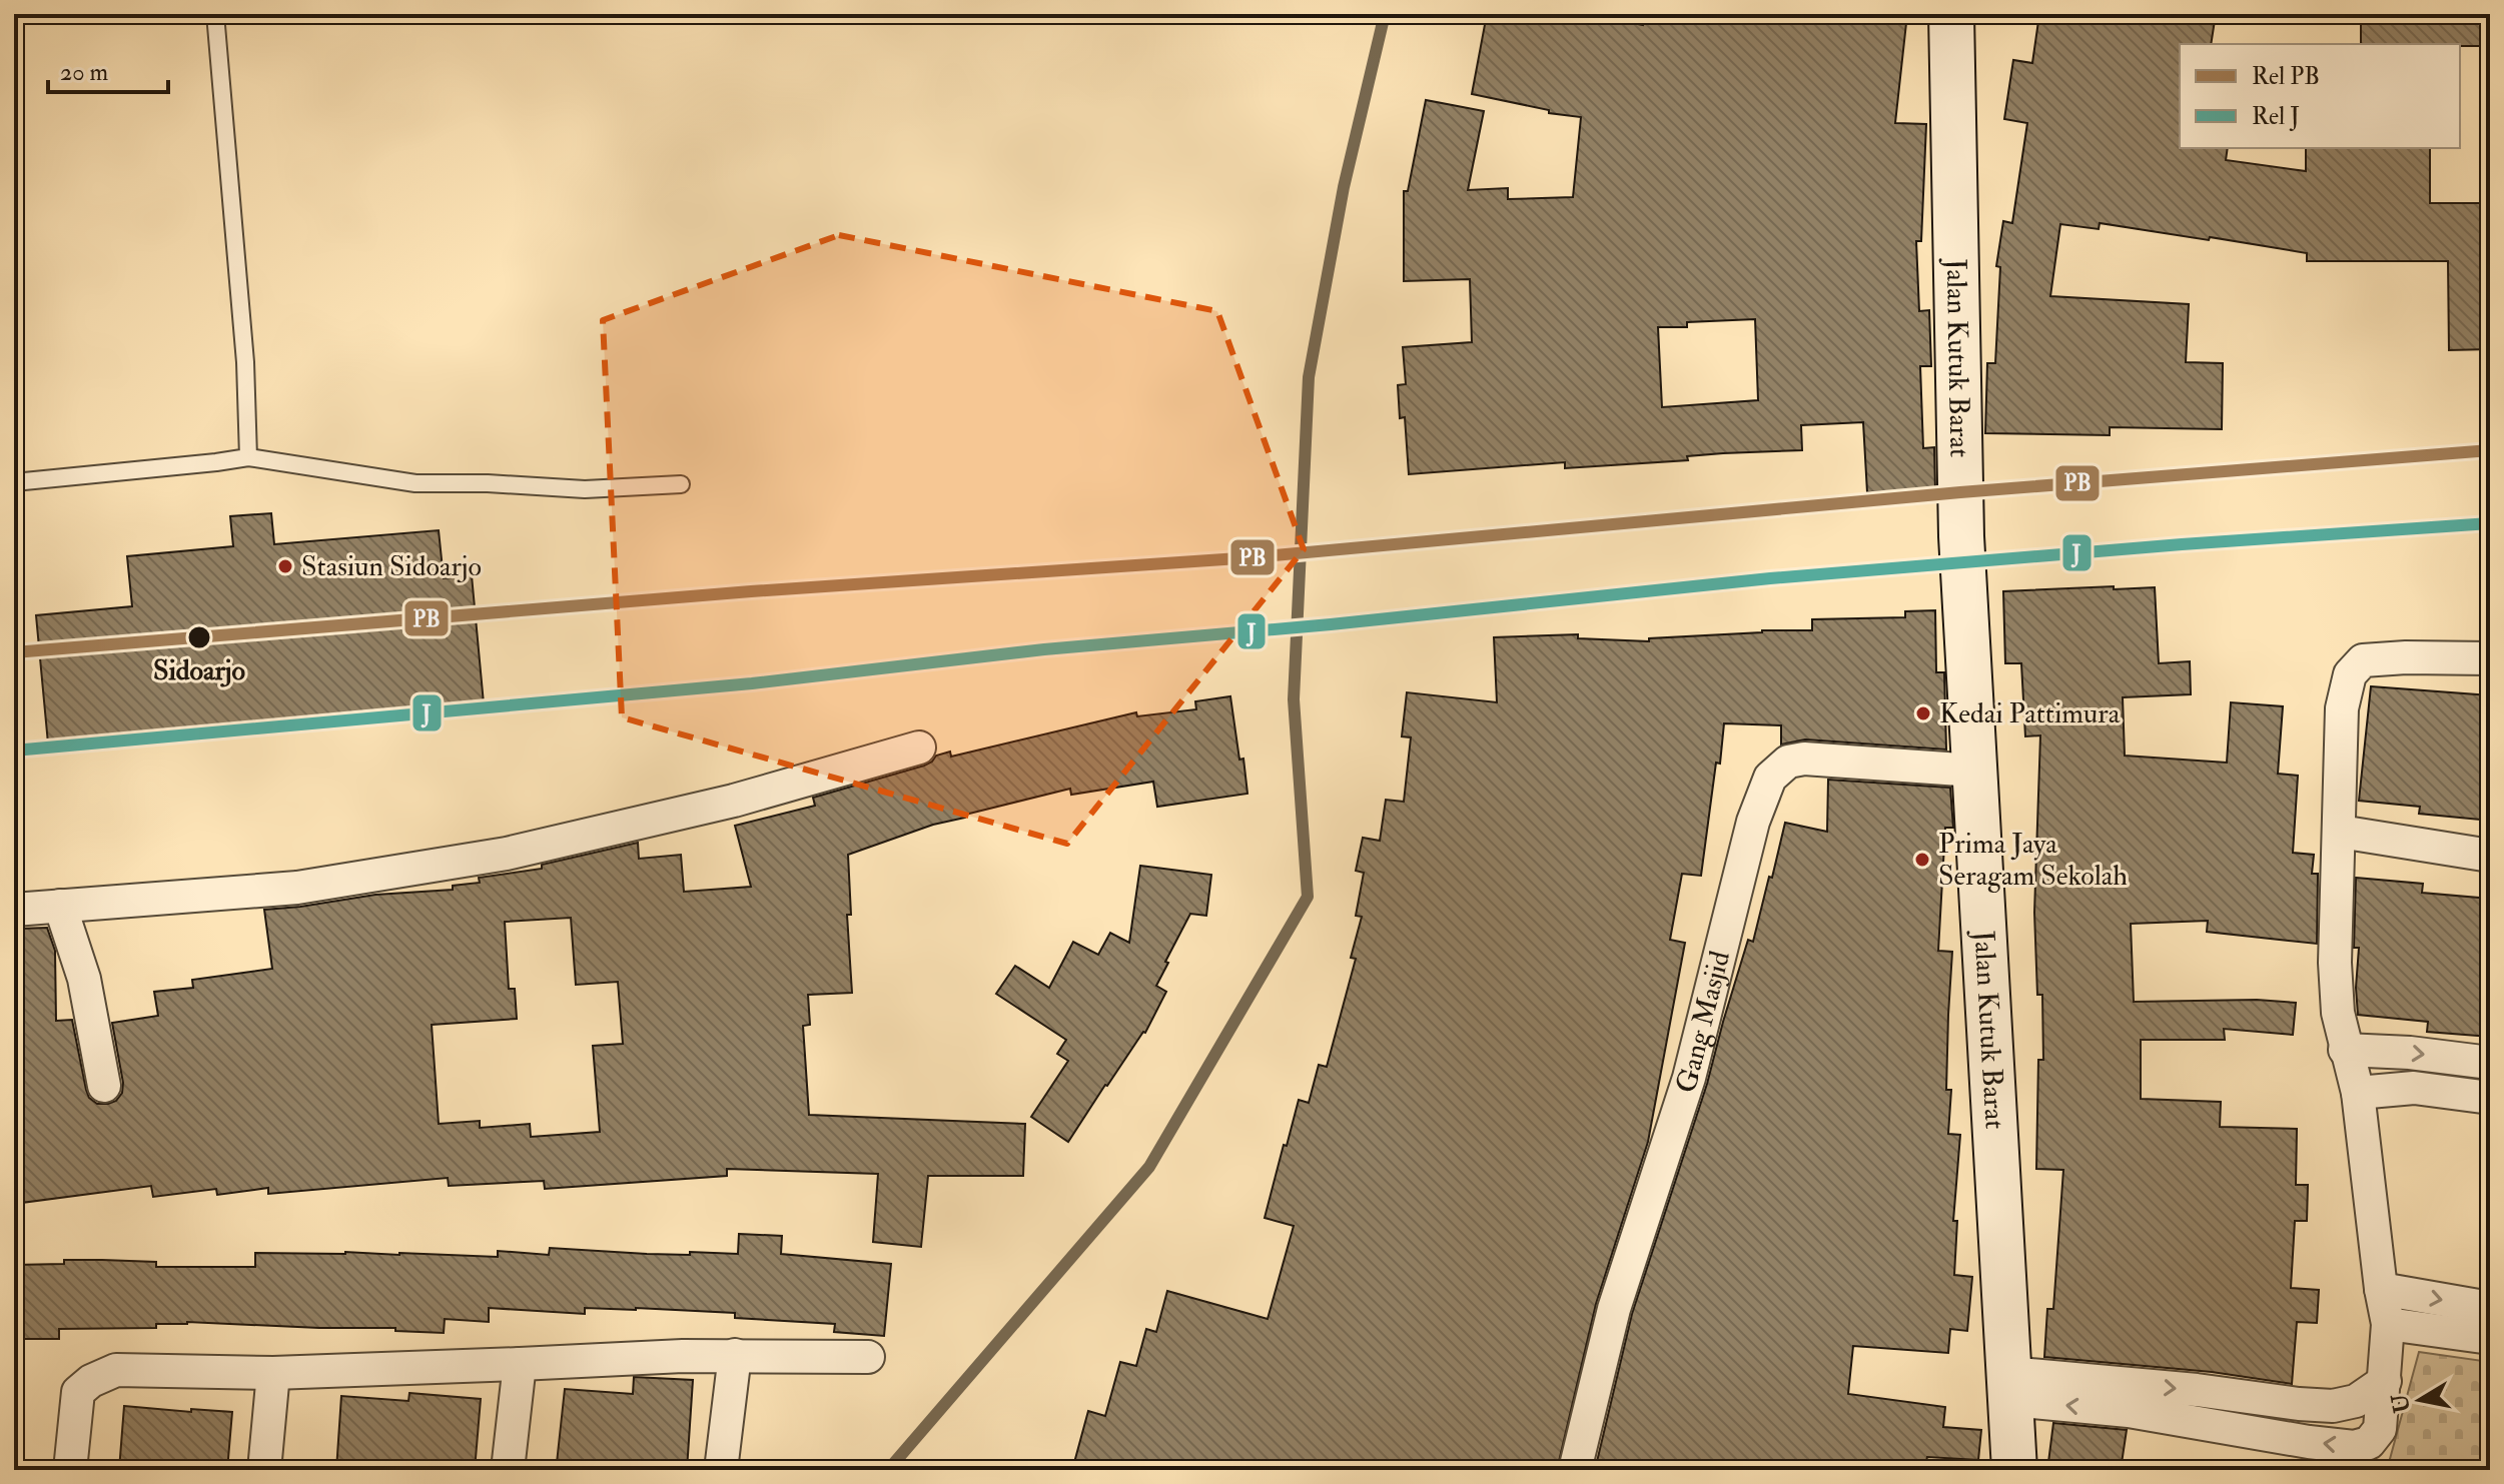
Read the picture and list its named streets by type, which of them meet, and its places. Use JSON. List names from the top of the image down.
{
  "streets": {
    "street": ["Jalan Kutuk Barat", "Gang Masjid"]
  },
  "crossings": [
    ["Jalan Kutuk Barat", "Gang Masjid"]
  ],
  "places": [
    "Stasiun Sidoarjo",
    "Sidoarjo",
    "Kedai Pattimura",
    "Prima Jaya Seragam Sekolah"
  ],
  "lines": ["rail line PB", "rail line J"],
  "legend": ["Rel PB", "Rel J"],
  "scale_bar": "20 m",
  "north": "left"
}
